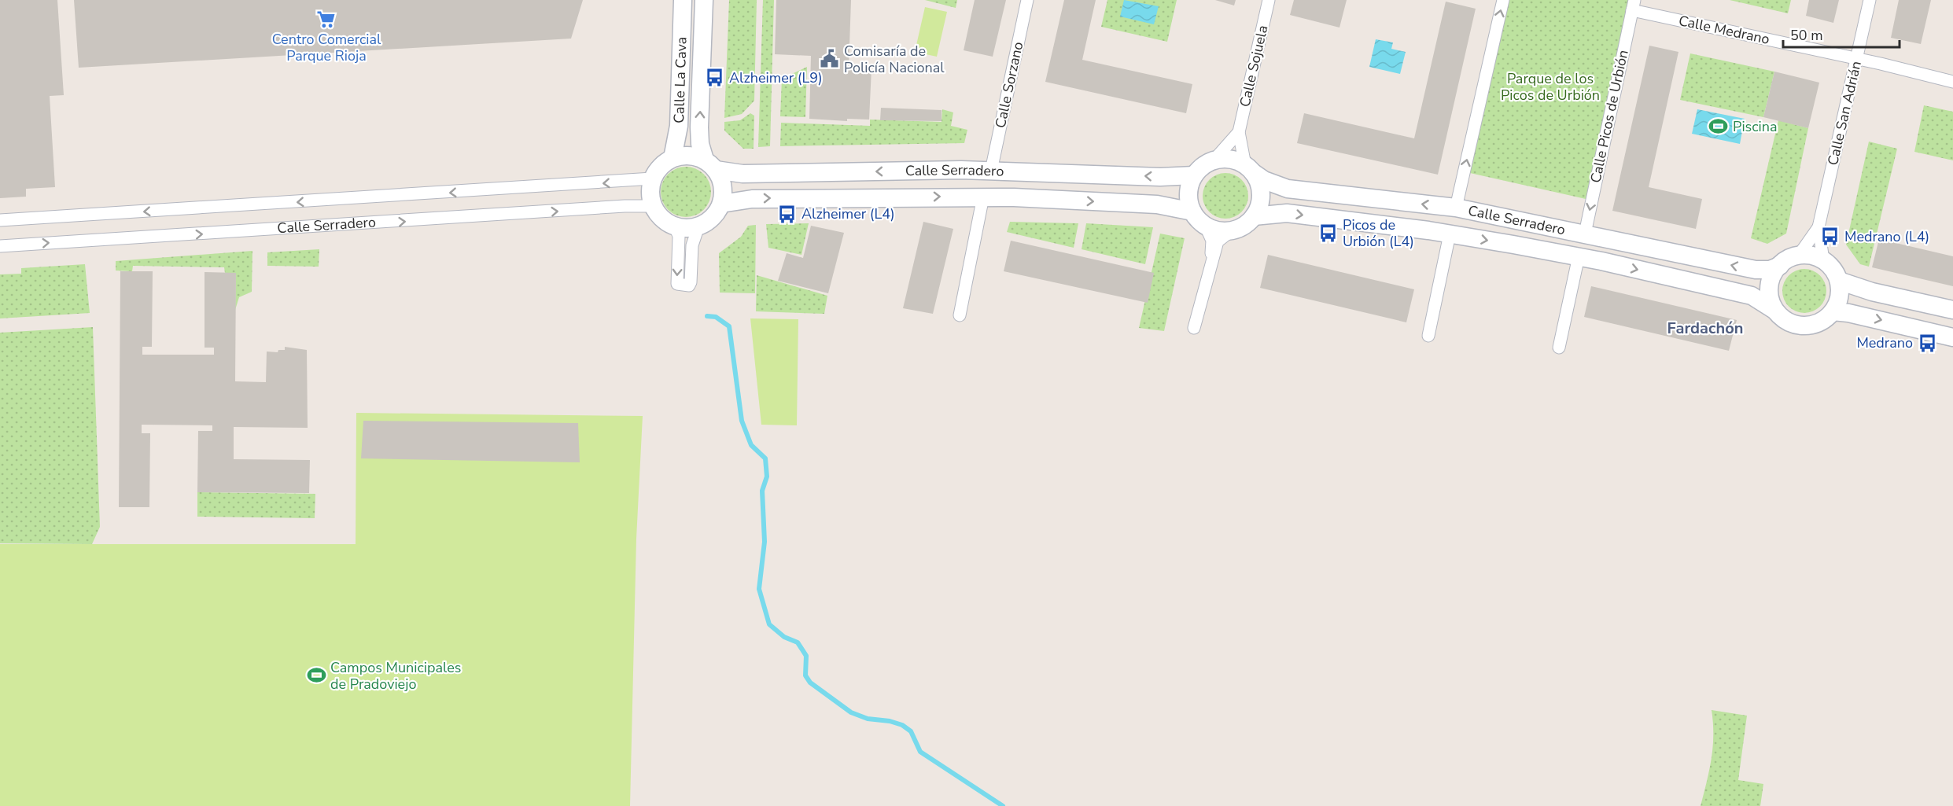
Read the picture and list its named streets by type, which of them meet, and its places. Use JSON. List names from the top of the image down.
{
  "streets": {
    "main road": ["Calle La Cava", "Calle Serradero"],
    "street": [
      "Calle Medrano",
      "Calle Sojuela",
      "Calle Sorzano",
      "Calle San Adrián",
      "Calle Picos de Urbión"
    ]
  },
  "crossings": [
    ["Calle Medrano", "Calle San Adrián"],
    ["Calle Medrano", "Calle Picos de Urbión"],
    ["Calle Sojuela", "Calle Serradero"],
    ["Calle La Cava", "Calle Serradero"],
    ["Calle Sorzano", "Calle Serradero"],
    ["Calle San Adrián", "Calle Serradero"],
    ["Calle Picos de Urbión", "Calle Serradero"]
  ],
  "one_way": ["Calle Picos de Urbión"],
  "districts": ["Fardachón"],
  "parks": ["Parque de los Picos de Urbión"],
  "places": {
    "supermarket": ["Centro Comercial Parque Rioja"],
    "public building": ["Comisaría de Policía Nacional"],
    "bus stop": [
      "Alzheimer (L9)",
      "Alzheimer (L4)",
      "Picos de Urbión (L4)",
      "Medrano (L4)",
      "Medrano"
    ],
    "sports": ["Piscina", "Campos Municipales de Pradoviejo"]
  },
  "scale_bar": "50 m"
}
